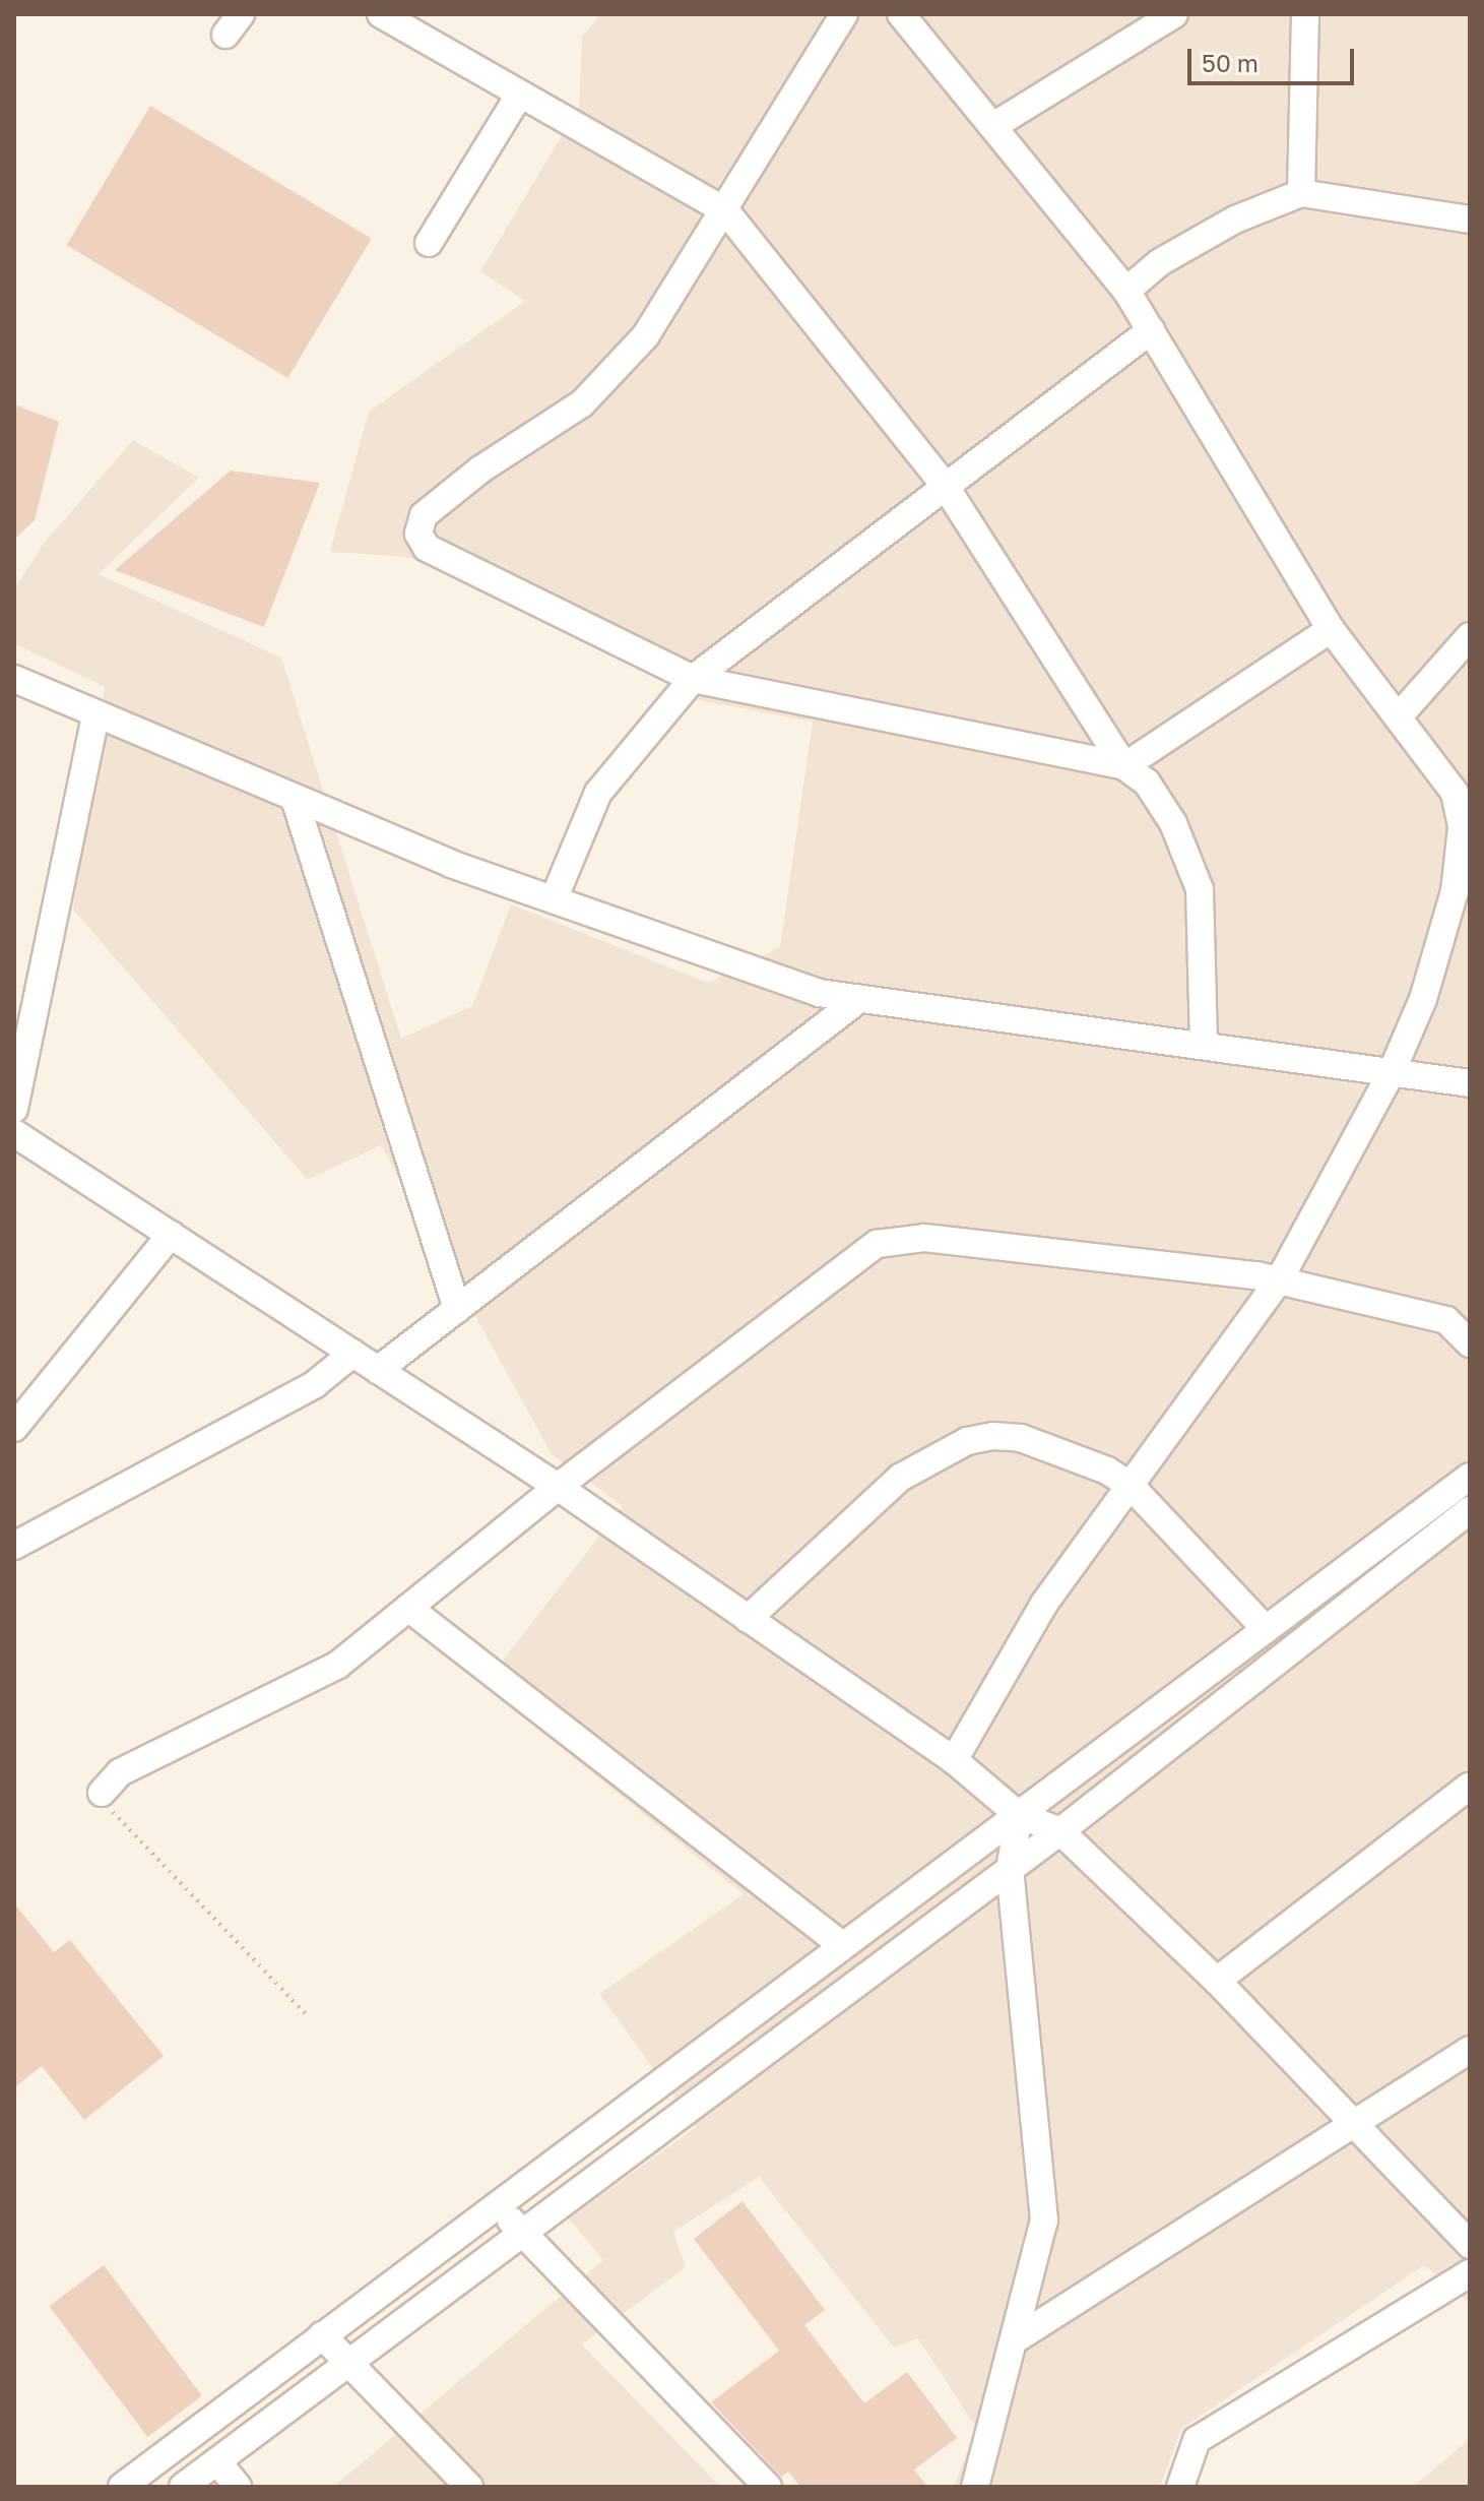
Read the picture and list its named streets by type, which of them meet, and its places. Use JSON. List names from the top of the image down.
{
  "scale_bar": "50 m"
}
